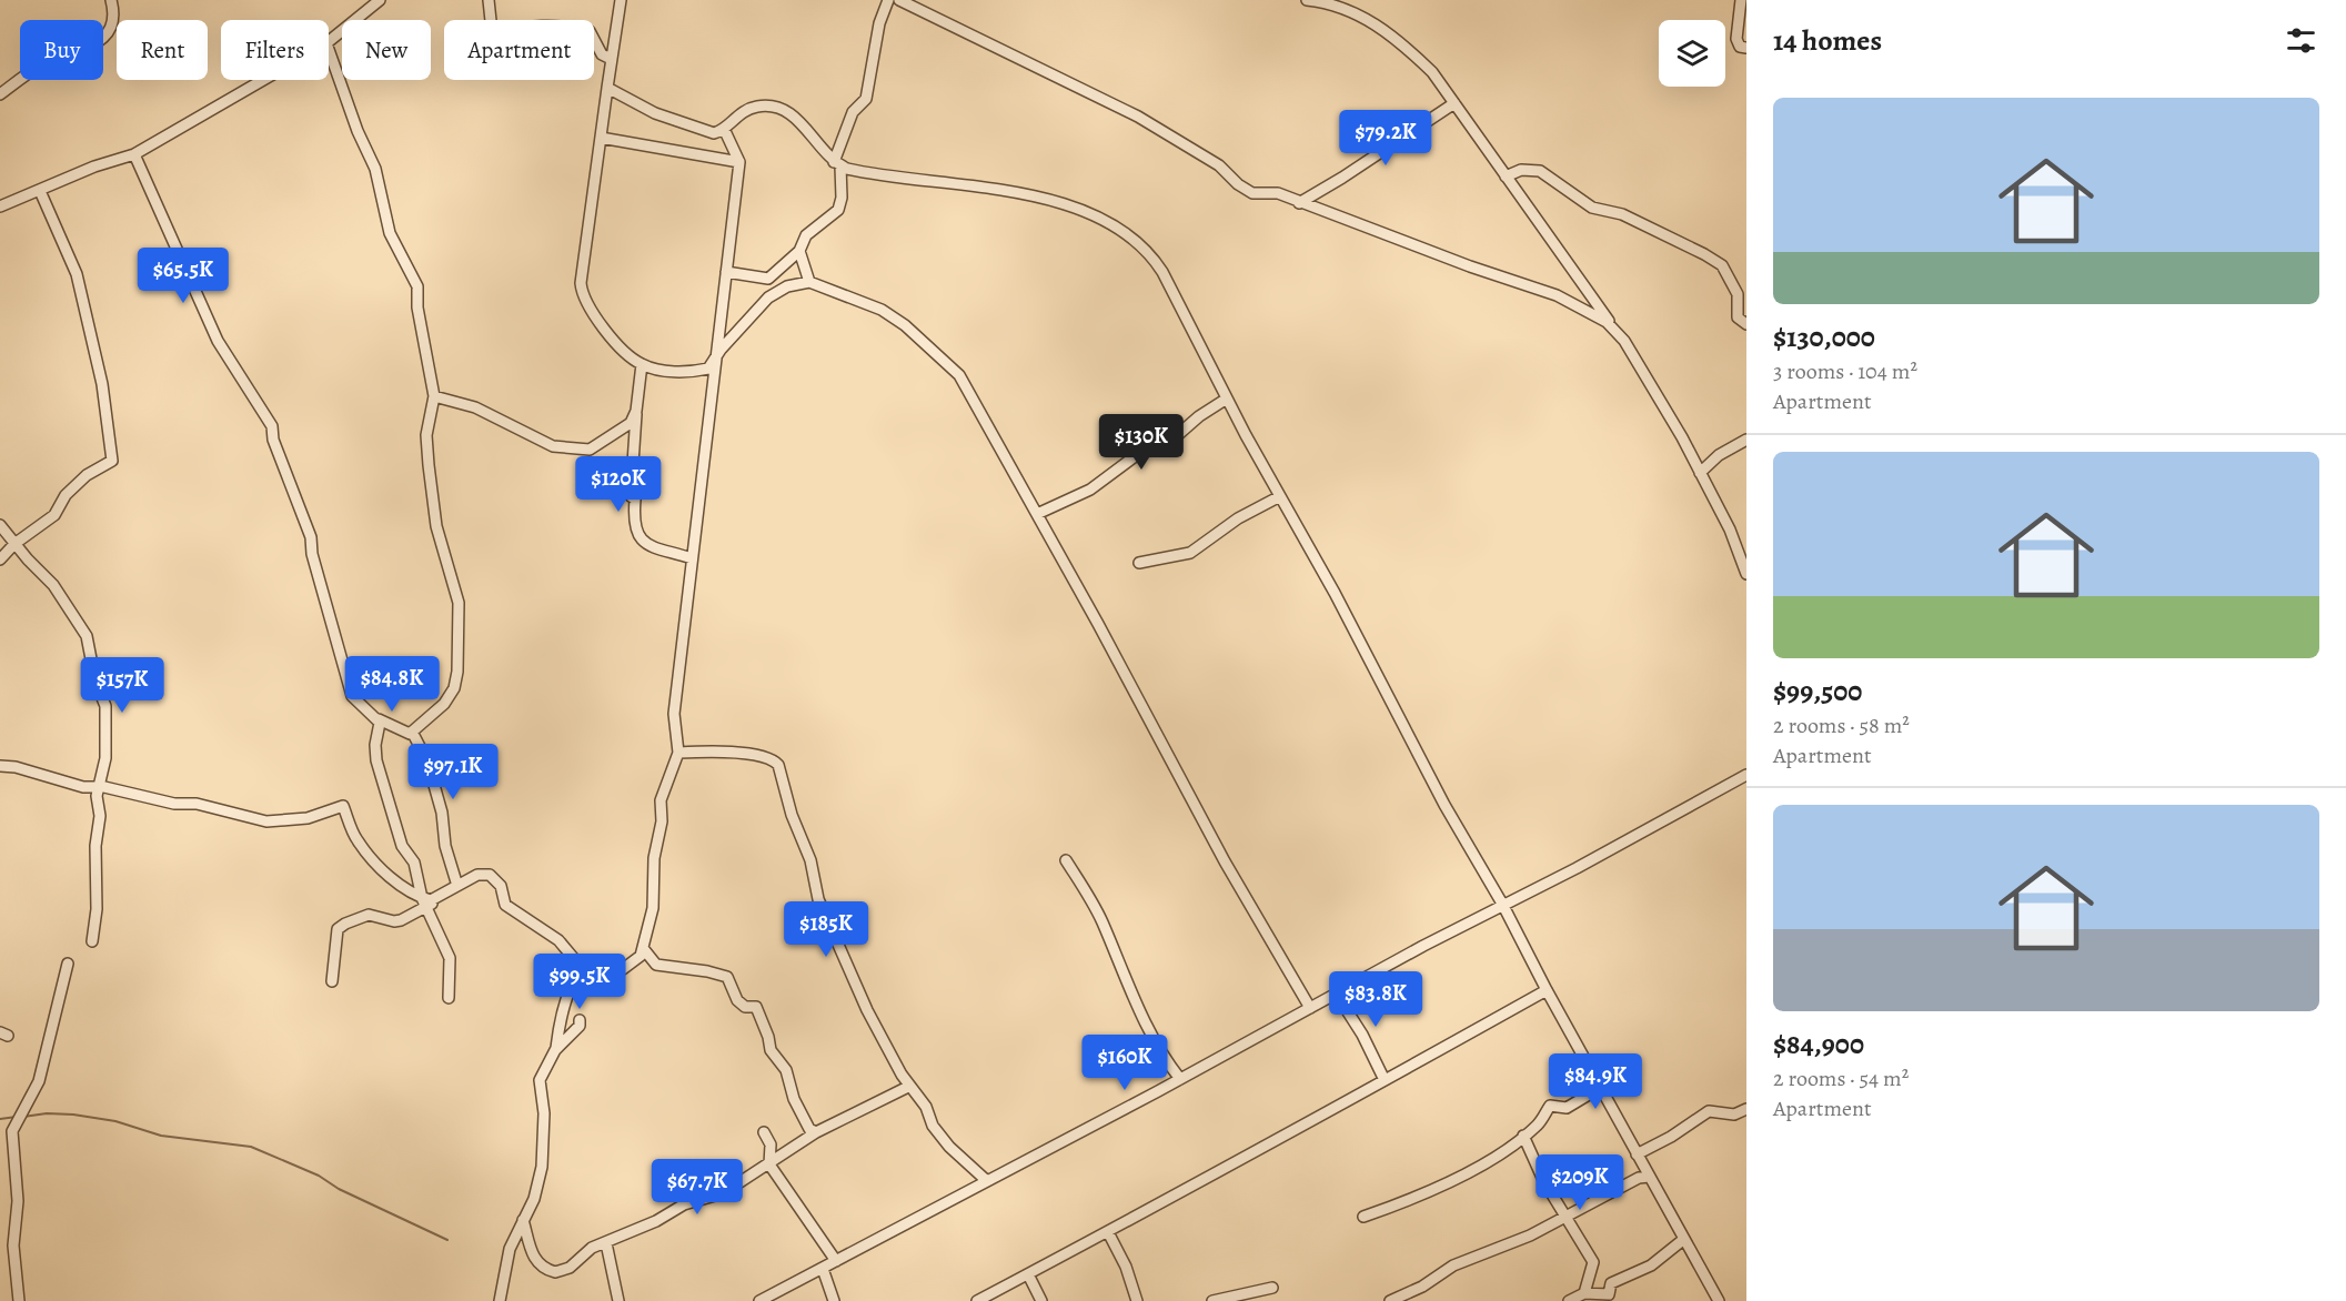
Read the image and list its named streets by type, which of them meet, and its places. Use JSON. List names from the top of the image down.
{
  "page": {
    "heading": "14 homes",
    "chip": [
      "Buy",
      "Rent",
      "Filters",
      "New",
      "Apartment"
    ],
    "list": [
      {
        "name": "$130,000",
        "note": "3 rooms · 104 m² · Apartment"
      },
      {
        "name": "$99,500",
        "note": "2 rooms · 58 m² · Apartment"
      },
      {
        "name": "$84,900",
        "note": "2 rooms · 54 m² · Apartment"
      }
    ],
    "price": [
      "$79.2K",
      "$65.5K",
      "$130K",
      "$120K",
      "$84.8K",
      "$157K",
      "$97.1K",
      "$185K",
      "$99.5K",
      "$83.8K",
      "$160K",
      "$84.9K",
      "$209K",
      "$67.7K"
    ]
  }
}
